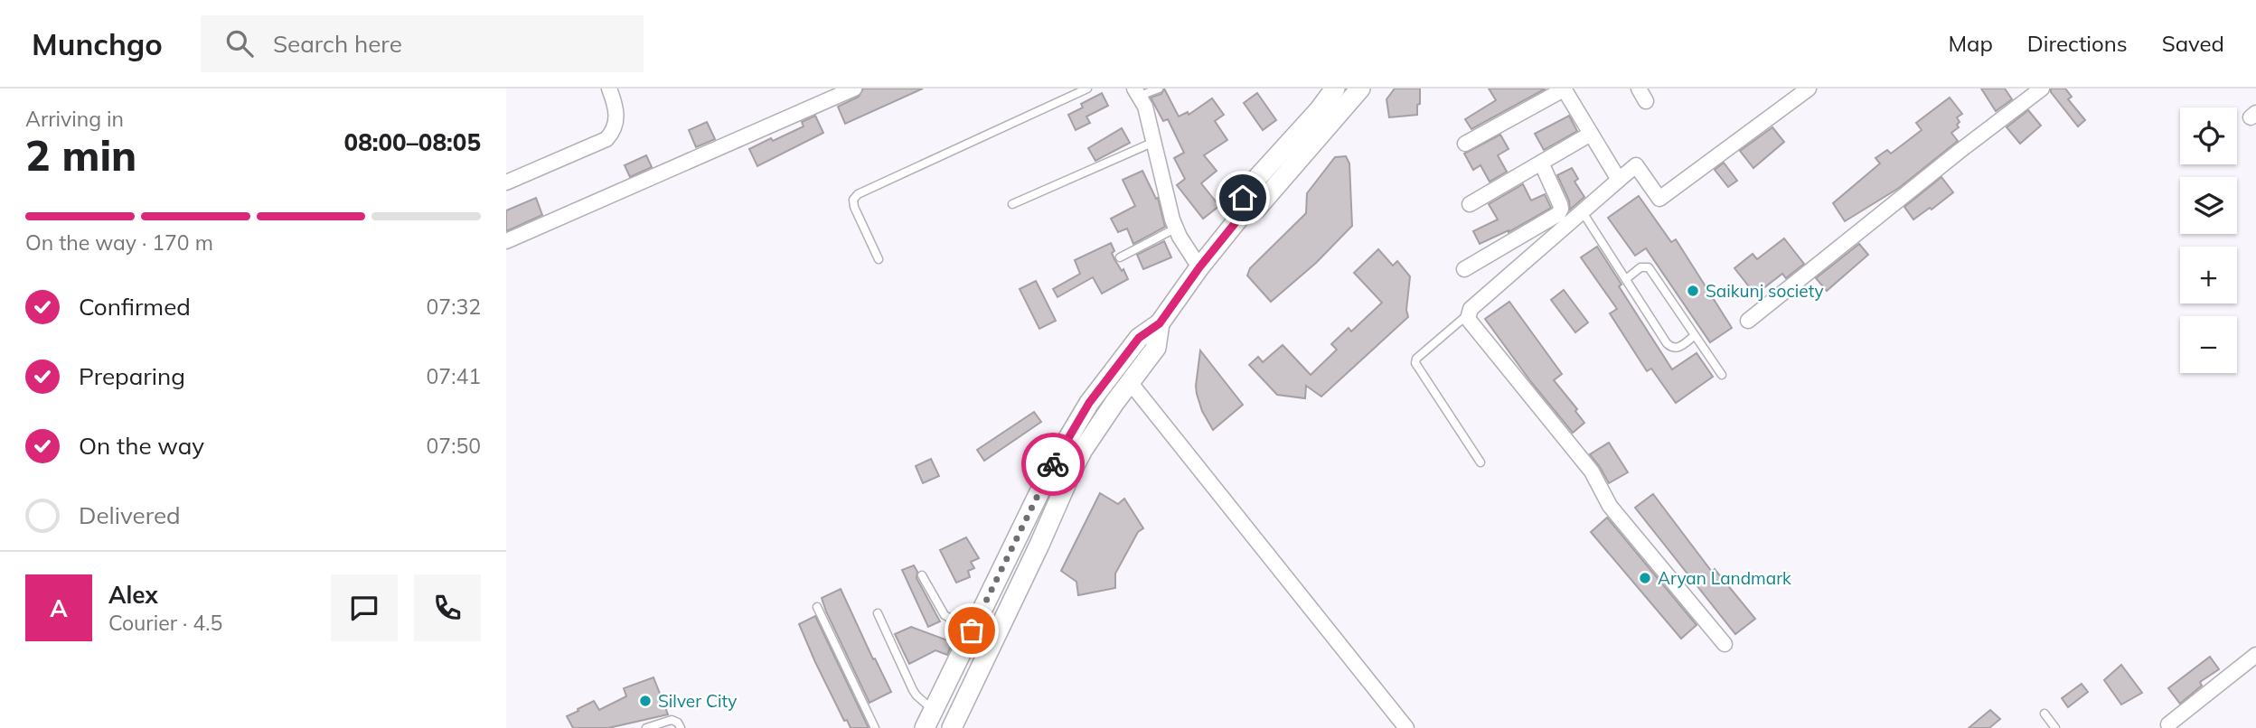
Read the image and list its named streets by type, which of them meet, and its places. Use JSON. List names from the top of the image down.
{
  "places": ["Saikunj society", "Aryan Landmark", "Silver City"],
  "page": {
    "header": "Munchgo",
    "search": "Search here",
    "nav": ["Map", "Directions", "Saved"],
    "heading": ["2 min", "Arriving in", "08:00–08:05"],
    "panel": ["Alex", "Courier · 4.5"],
    "map_buttons": ["+", "−"],
    "bar": "On the way · 170 m",
    "list": [
      ["Confirmed", "07:32"],
      ["Preparing", "07:41"],
      ["On the way", "07:50"],
      "Delivered"
    ],
    "round": "A"
  }
}
